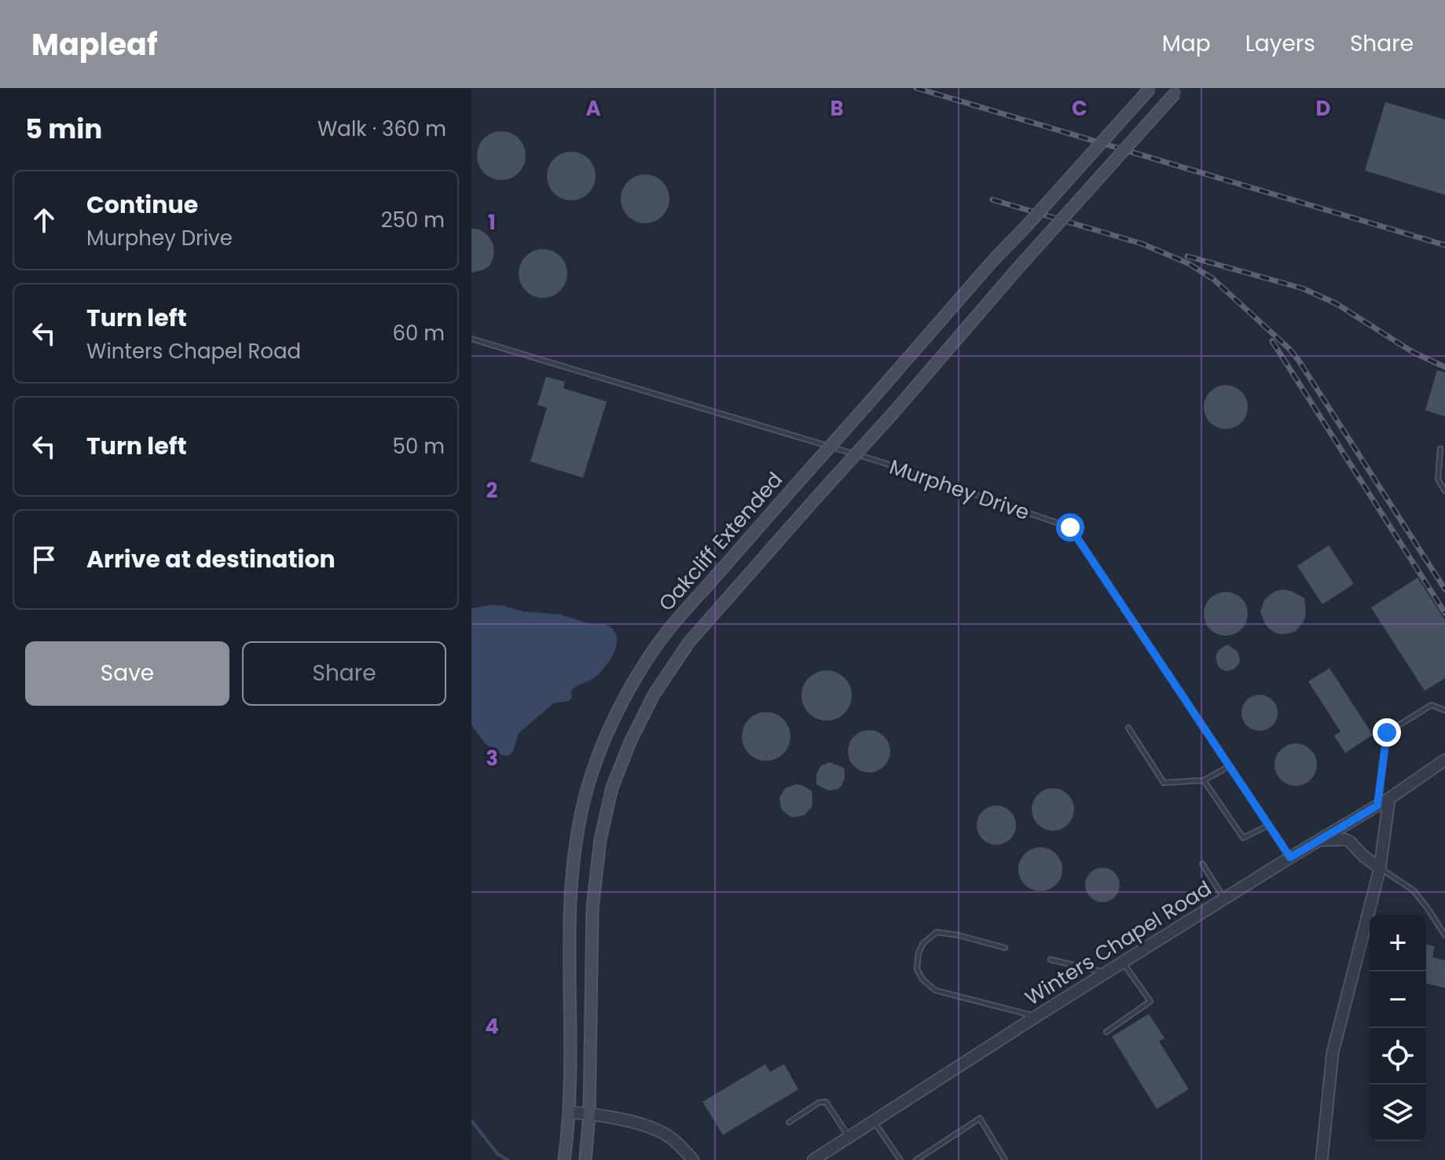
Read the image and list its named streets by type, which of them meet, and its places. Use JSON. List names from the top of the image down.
{
  "streets": {
    "main road": ["Oakcliff Extended"],
    "street": ["Winters Chapel Road"],
    "lane": ["Murphey Drive"]
  },
  "crossings": [
    ["Murphey Drive", "Winters Chapel Road"]
  ],
  "page": {
    "header": "Mapleaf",
    "nav": ["Map", "Layers", "Share"],
    "heading": ["5 min", "Walk · 360 m"],
    "list": [
      ["Continue", "Murphey Drive", "250 m"],
      ["Turn left", "Winters Chapel Road", "60 m"],
      ["Turn left", "50 m"],
      "Arrive at destination"
    ],
    "buttons": ["Save", "Share"],
    "map_buttons": ["+", "−"]
  },
  "grid": {
    "columns": [
      "A",
      "B",
      "C",
      "D"
    ],
    "rows": [
      "1",
      "2",
      "3",
      "4"
    ]
  }
}
